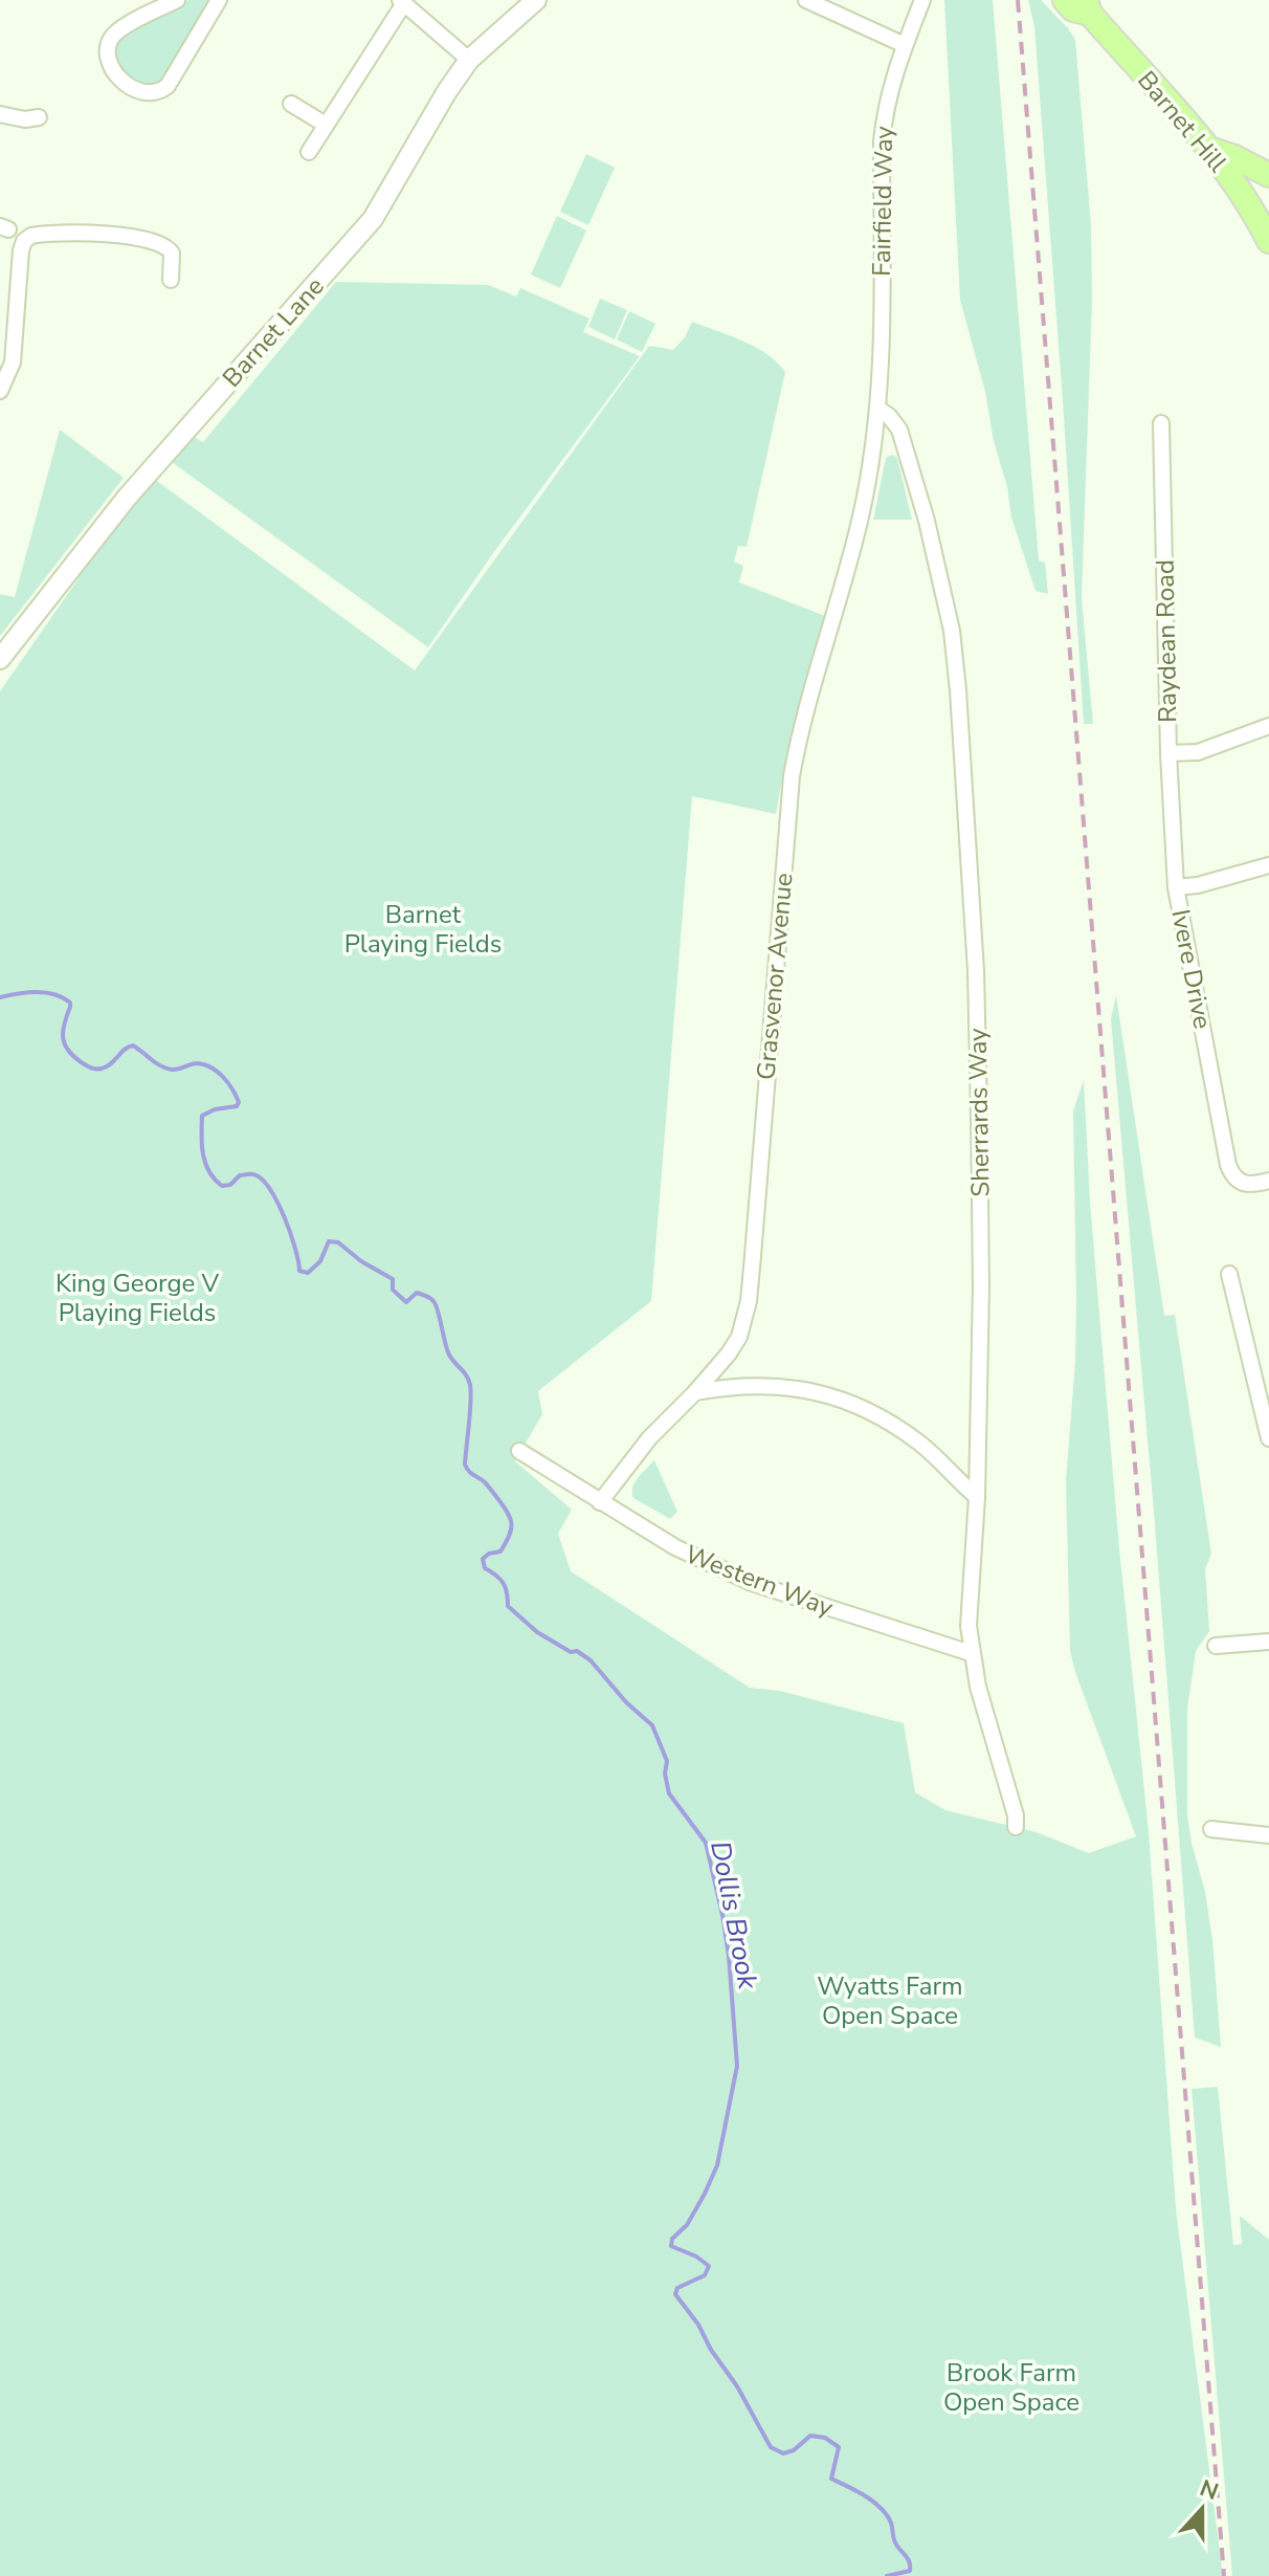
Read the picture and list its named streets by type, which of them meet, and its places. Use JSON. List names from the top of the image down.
{
  "streets": {
    "main road": ["Barnet Hill"],
    "street": [
      "Fairfield Way",
      "Barnet Lane",
      "Raydean Road",
      "Ivere Drive",
      "Grasvenor Avenue",
      "Sherrards Way",
      "Western Way"
    ]
  },
  "crossings": [
    ["Fairfield Way", "Grasvenor Avenue"],
    ["Fairfield Way", "Sherrards Way"],
    ["Raydean Road", "Ivere Drive"],
    ["Grasvenor Avenue", "Sherrards Way"],
    ["Grasvenor Avenue", "Western Way"],
    ["Sherrards Way", "Western Way"]
  ],
  "water": ["Dollis Brook"],
  "parks": [
    "Barnet Playing Fields",
    "King George V Playing Fields",
    "Wyatts Farm Open Space",
    "Brook Farm Open Space"
  ],
  "north": "top"
}
